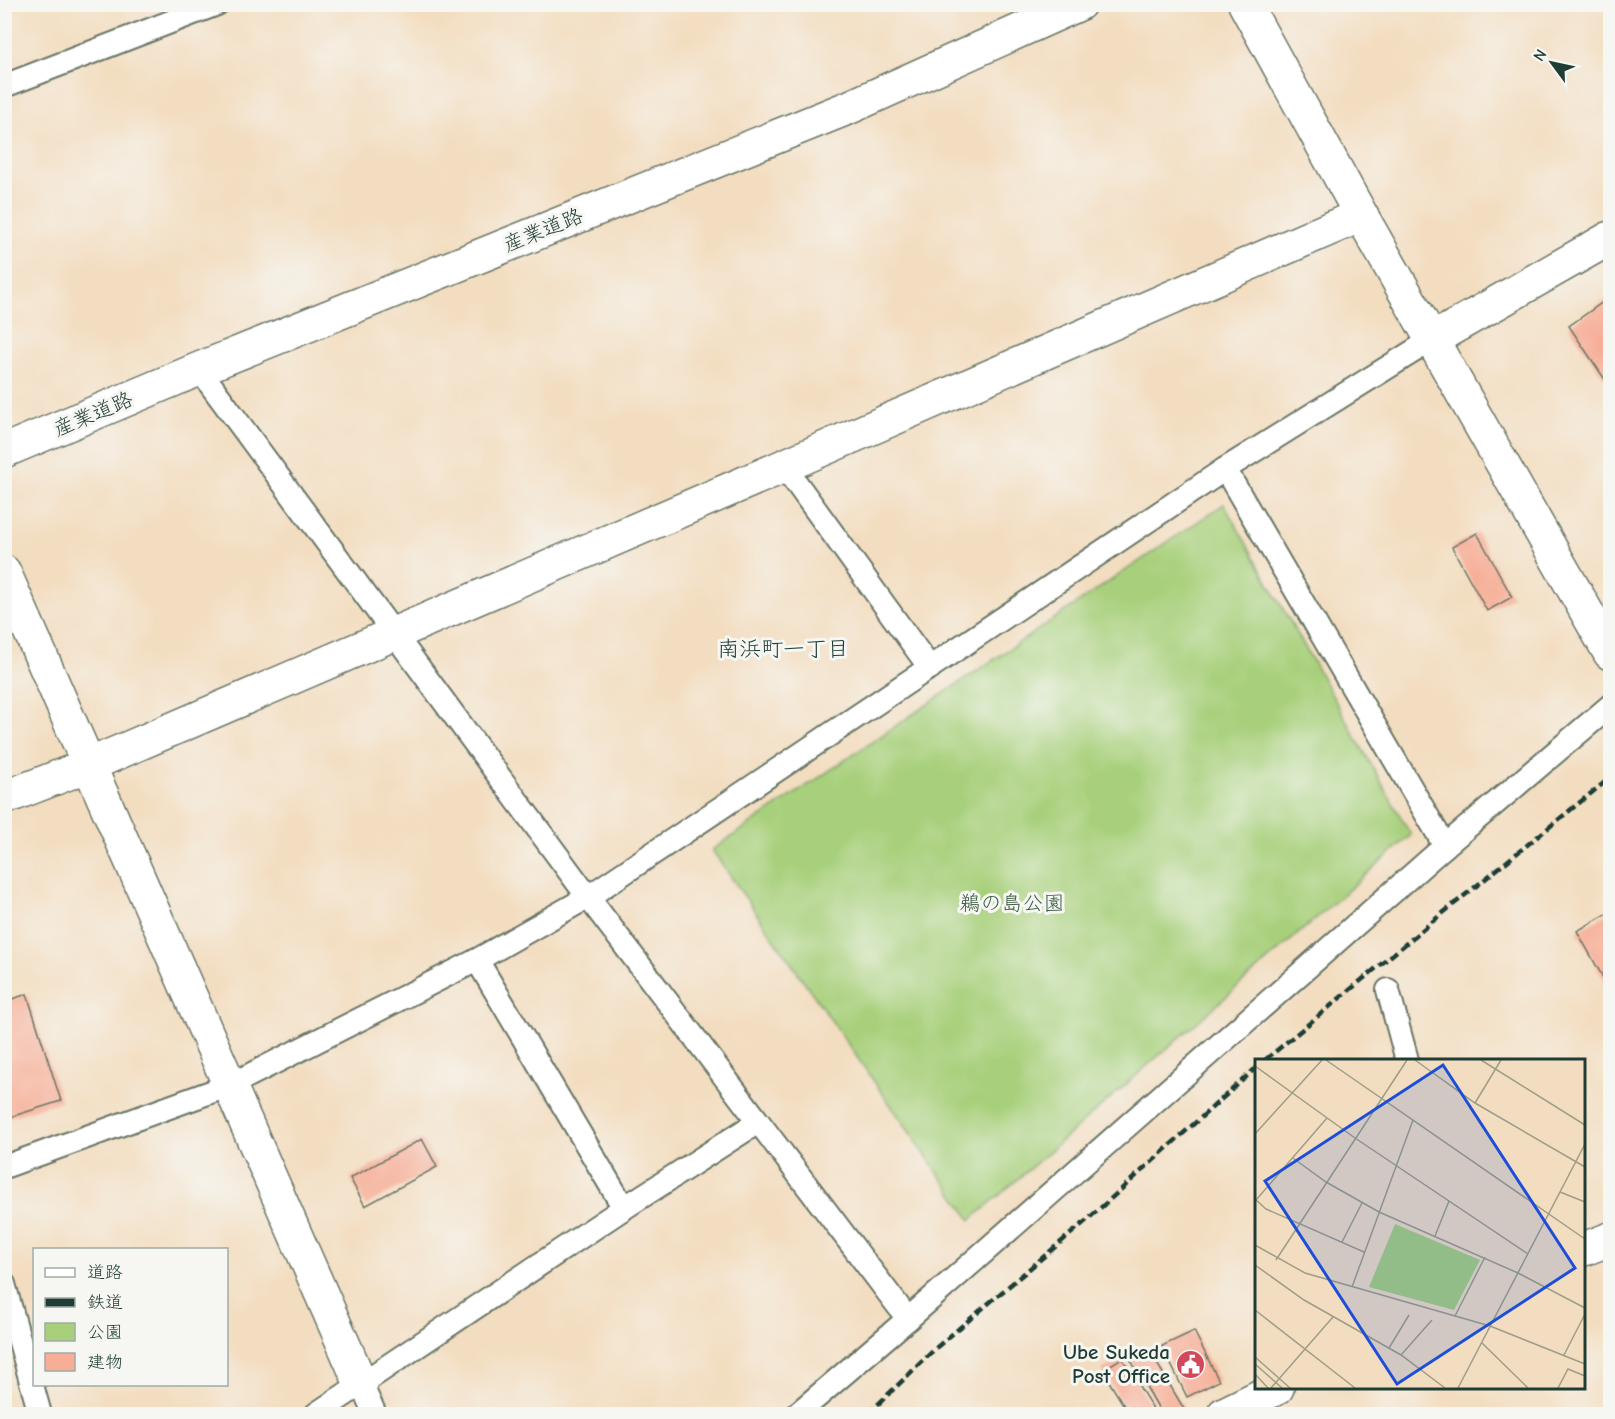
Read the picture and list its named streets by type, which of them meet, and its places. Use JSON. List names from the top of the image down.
{
  "streets": {
    "street": ["産業道路"]
  },
  "districts": ["南浜町一丁目"],
  "parks": ["鵜の島公園"],
  "places": {
    "public building": ["Ube Sukeda Post Office"]
  },
  "legend": [
    "道路",
    "鉄道",
    "公園",
    "建物"
  ],
  "north": "top left"
}
